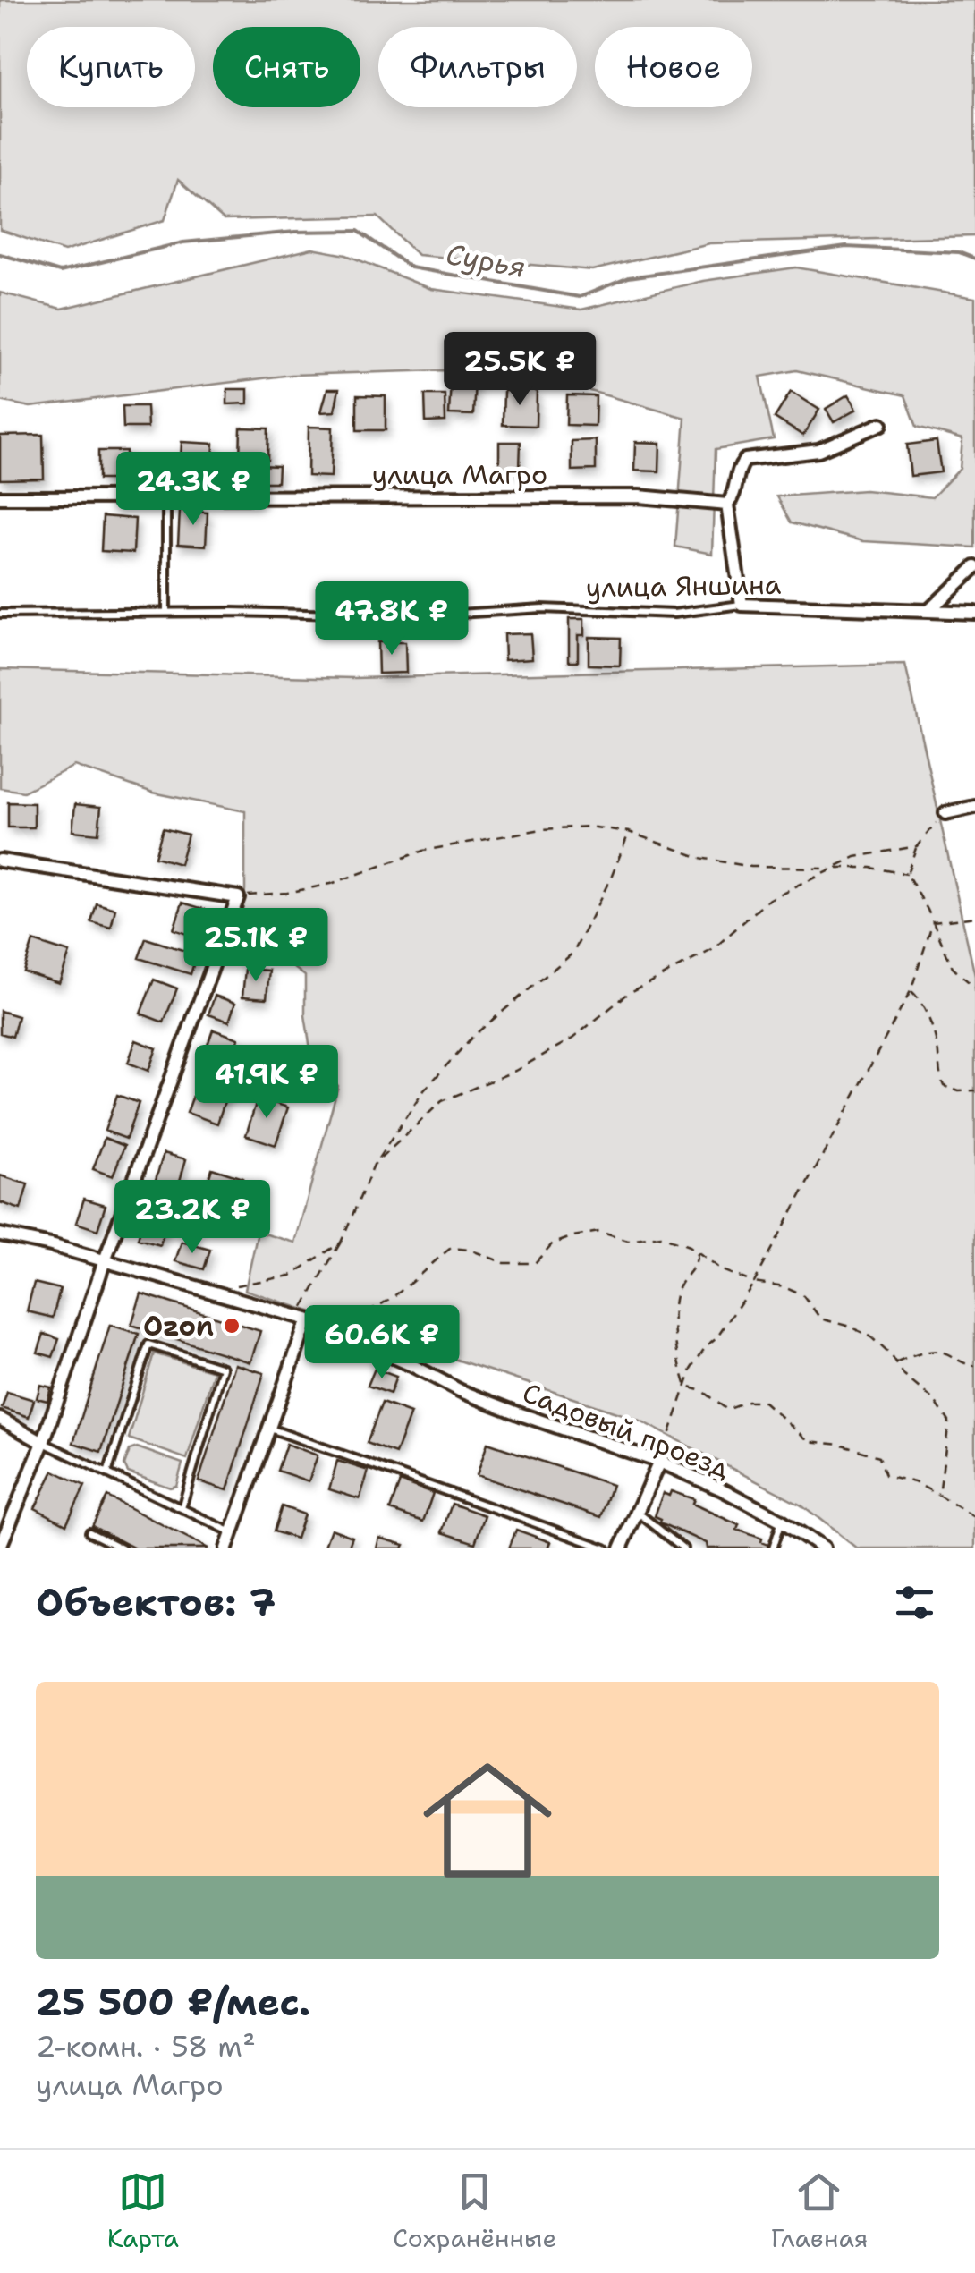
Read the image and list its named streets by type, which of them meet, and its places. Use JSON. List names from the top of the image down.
{
  "streets": {
    "street": ["улица Магро", "улица Яншина", "Садовый проезд"]
  },
  "water": ["Сурья"],
  "places": ["Ozon"],
  "page": {
    "chip": [
      "Купить",
      "Снять",
      "Фильтры",
      "Новое"
    ],
    "price": [
      "25.5K ₽",
      "24.3K ₽",
      "47.8K ₽",
      "25.1K ₽",
      "41.9K ₽",
      "23.2K ₽",
      "60.6K ₽"
    ],
    "heading": "Объектов: 7",
    "list": [
      {
        "name": "25 500 ₽/мес.",
        "note": "2-комн. · 58 m² · улица Магро"
      }
    ],
    "tabs": ["Карта", "Сохранённые", "Главная"]
  }
}
